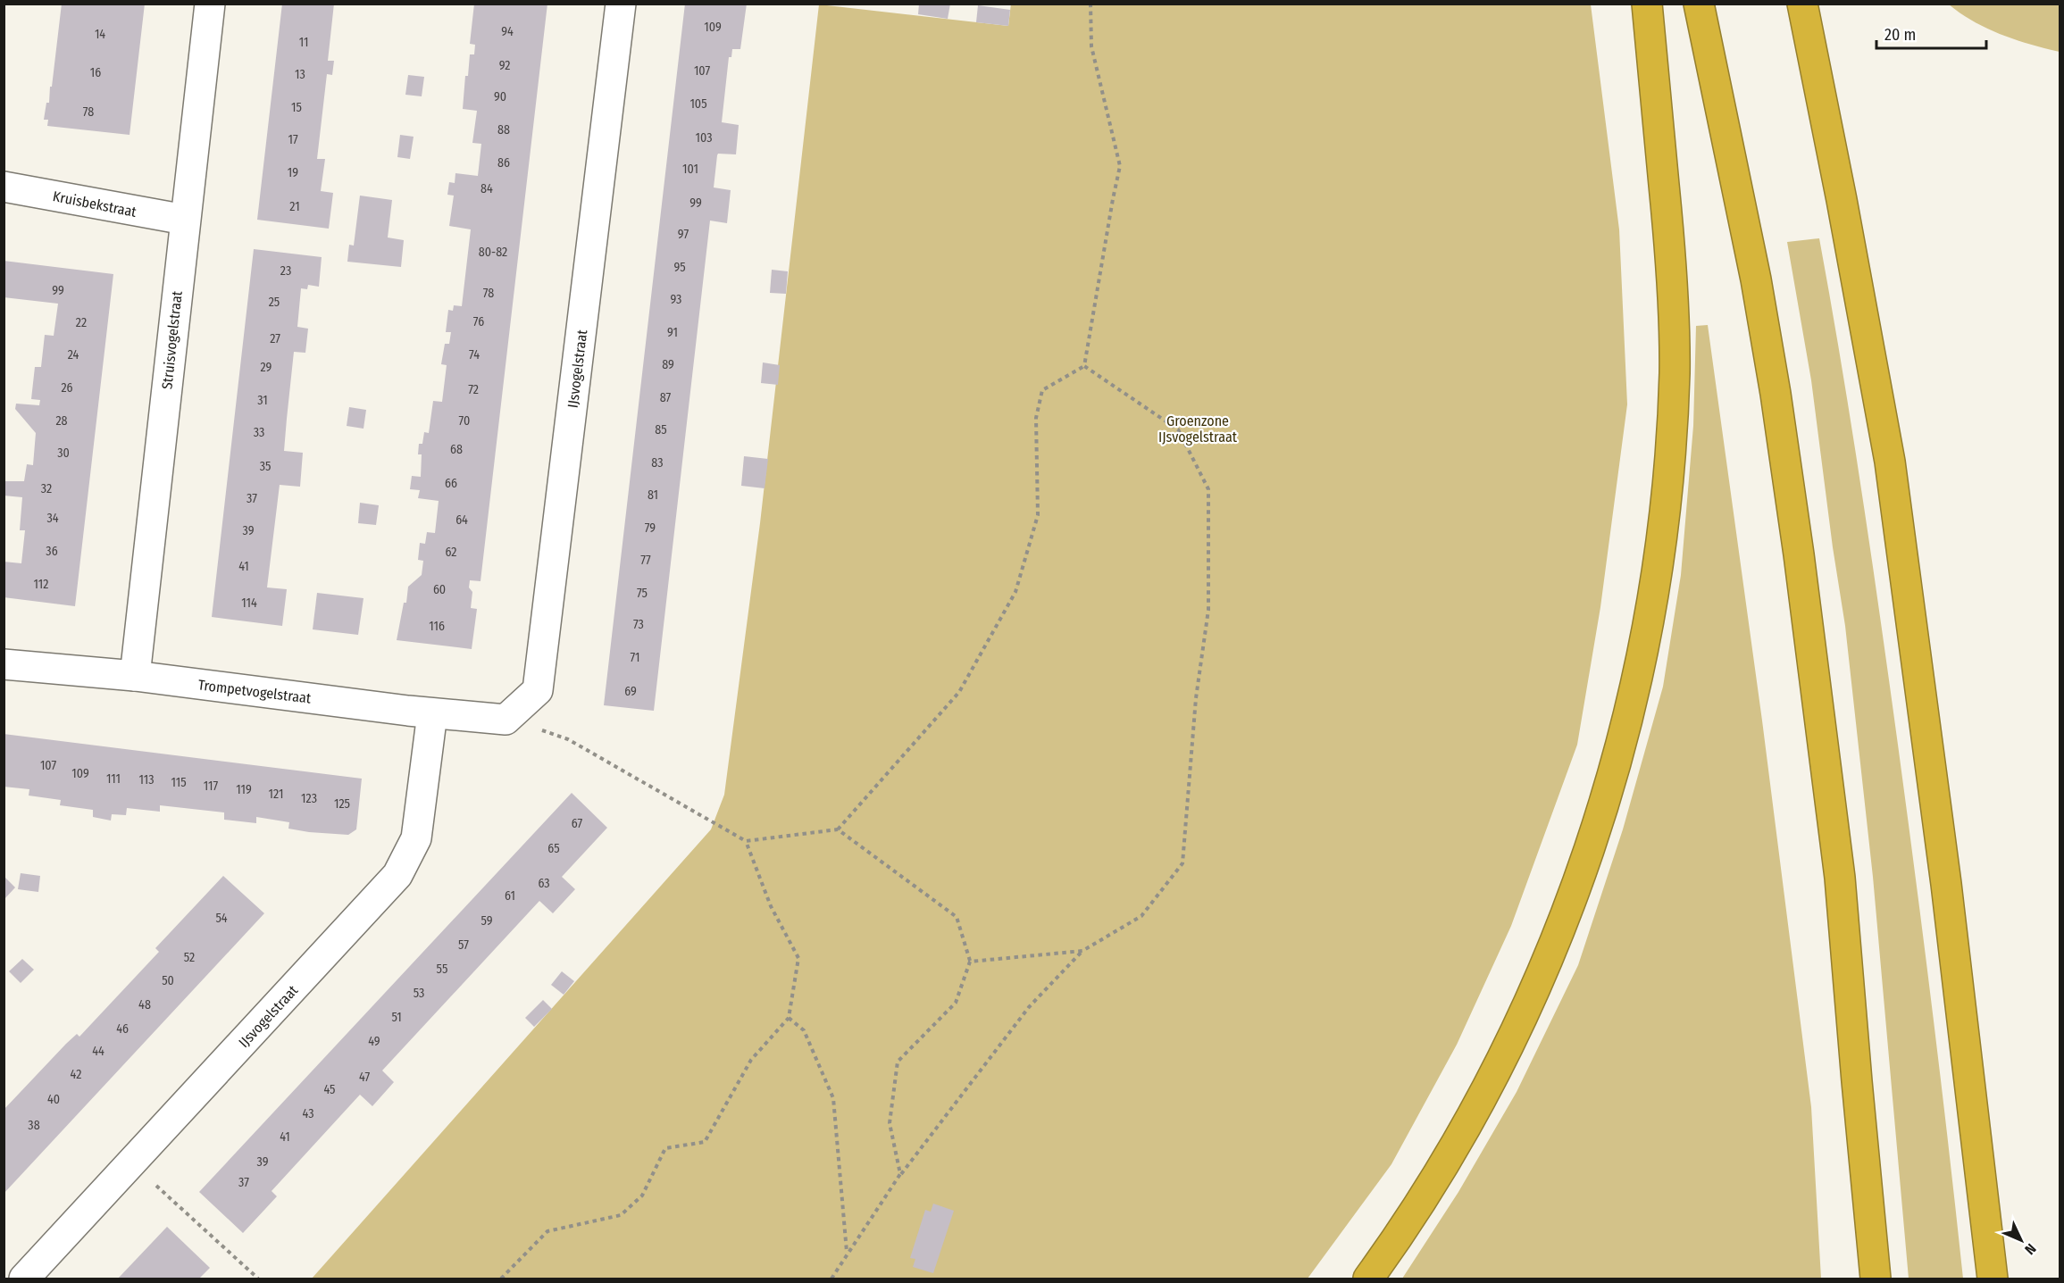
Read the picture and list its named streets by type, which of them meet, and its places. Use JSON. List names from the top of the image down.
{
  "streets": {
    "street": [
      "Kruisbekstraat",
      "Struisvogelstraat",
      "IJsvogelstraat",
      "Trompetvogelstraat"
    ]
  },
  "crossings": [
    ["Kruisbekstraat", "Struisvogelstraat"],
    ["Struisvogelstraat", "Trompetvogelstraat"],
    ["IJsvogelstraat", "Trompetvogelstraat"]
  ],
  "parks": ["Groenzone IJsvogelstraat"],
  "house_numbers": [
    "109",
    "94",
    "14",
    "11",
    "92",
    "107",
    "16",
    "13",
    "90",
    "105",
    "15",
    "78",
    "88",
    "103",
    "17",
    "86",
    "101",
    "19",
    "84",
    "99",
    "21",
    "97",
    "80-82",
    "95",
    "23",
    "99",
    "78",
    "93",
    "25",
    "76",
    "22",
    "91",
    "27",
    "24",
    "74",
    "89",
    "29",
    "26",
    "72",
    "87",
    "31",
    "28",
    "70",
    "85",
    "33",
    "68",
    "30",
    "83",
    "35",
    "66",
    "32",
    "81",
    "37",
    "34",
    "64",
    "79",
    "39",
    "36",
    "62",
    "77",
    "41",
    "112",
    "60",
    "75",
    "114",
    "73",
    "116",
    "71",
    "69",
    "107",
    "109",
    "111",
    "113",
    "115",
    "117",
    "119",
    "121",
    "123",
    "125",
    "67",
    "65",
    "63",
    "61",
    "54",
    "59",
    "57",
    "52",
    "55",
    "50",
    "53",
    "48",
    "51",
    "46",
    "49",
    "44",
    "42",
    "47",
    "45",
    "40",
    "43",
    "38",
    "41",
    "39",
    "37"
  ],
  "scale_bar": "20 m",
  "north": "bottom right"
}
